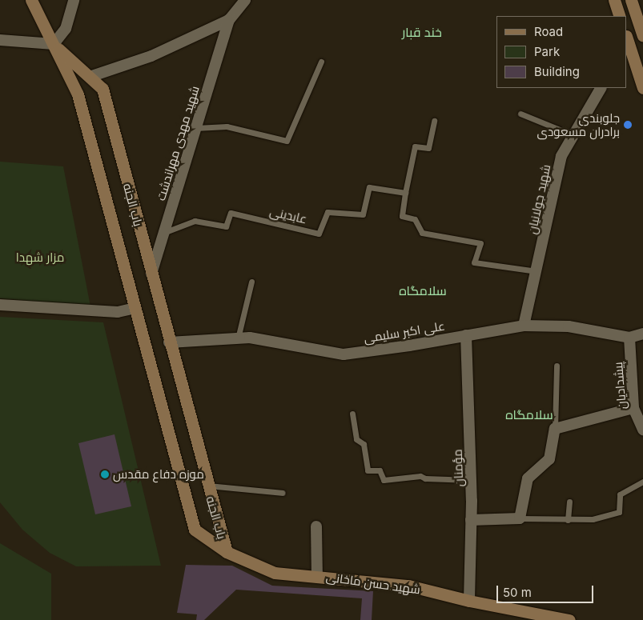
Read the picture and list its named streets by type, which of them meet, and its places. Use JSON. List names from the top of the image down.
{
  "streets": {
    "street": [
      "شهید مهدی مهراندشت",
      "شهید جولانیان",
      "باب الجنه",
      "علی اکبر سلیمی",
      "پیشدادیان",
      "مؤمنان",
      "شهید حسن ماخانی"
    ],
    "lane": ["عابدینی"]
  },
  "crossings": [
    ["شهید مهدی مهراندشت", "باب الجنه"],
    ["شهید مهدی مهراندشت", "عابدینی"],
    ["شهید جولانیان", "علی اکبر سلیمی"],
    ["باب الجنه", "علی اکبر سلیمی"],
    ["باب الجنه", "شهید حسن ماخانی"],
    ["علی اکبر سلیمی", "پیشدادیان"],
    ["علی اکبر سلیمی", "مؤمنان"],
    ["مؤمنان", "شهید حسن ماخانی"]
  ],
  "districts": ["خند قبار", "سلامگاه", "سلامگاه"],
  "parks": ["مزار شهدا"],
  "places": ["جلوبندی برادران مسعودی", "موزه دفاع مقدس"],
  "legend": ["Road", "Park", "Building"],
  "scale_bar": "50 m"
}
